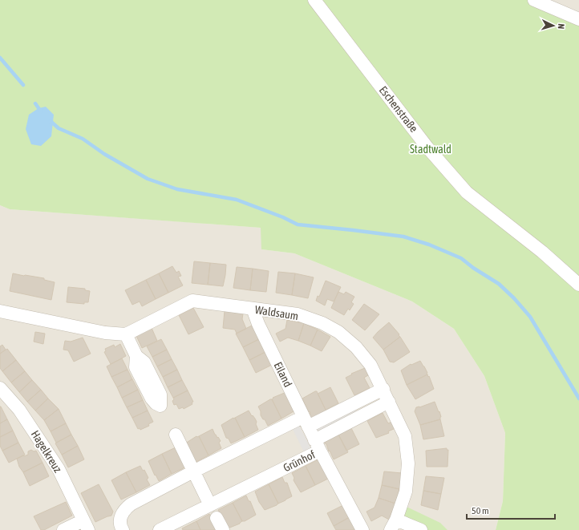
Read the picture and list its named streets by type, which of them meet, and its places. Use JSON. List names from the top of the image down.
{
  "streets": {
    "street": [
      "Eschenstraße",
      "Waldsaum",
      "Eiland",
      "Hagelkreuz",
      "Grünhof"
    ]
  },
  "crossings": [
    ["Waldsaum", "Eiland"],
    ["Waldsaum", "Grünhof"],
    ["Eiland", "Grünhof"]
  ],
  "parks": ["Stadtwald"],
  "scale_bar": "50 m",
  "north": "right"
}
